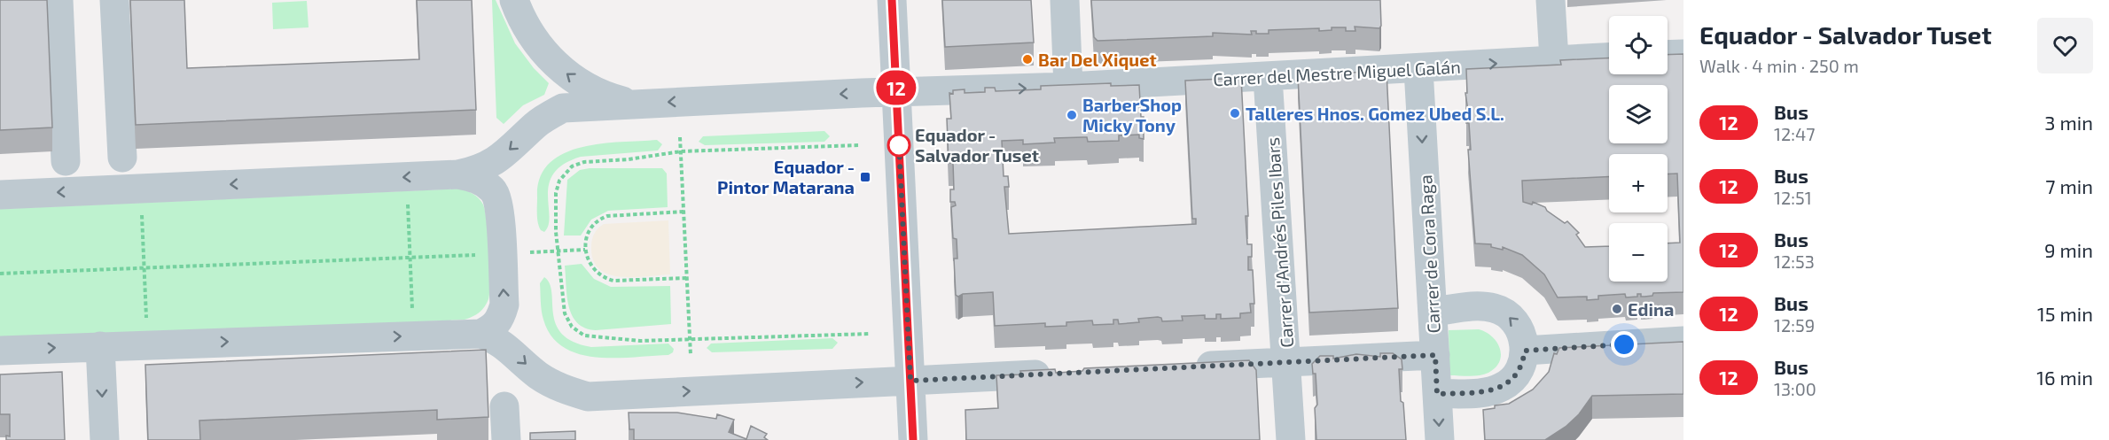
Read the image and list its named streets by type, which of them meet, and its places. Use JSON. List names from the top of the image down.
{
  "streets": {
    "street": ["Carrer del Mestre Miguel Galán", "Carrer d'Andrés Piles Ibars", "Carrer de Cora Raga"]
  },
  "crossings": [
    ["Carrer del Mestre Miguel Galán", "Carrer d'Andrés Piles Ibars"],
    ["Carrer del Mestre Miguel Galán", "Carrer de Cora Raga"]
  ],
  "one_way": ["Carrer de Cora Raga"],
  "places": {
    "other": [
      "Bar Del Xiquet",
      "Talleres Hnos. Gomez Ubed S.L.",
      "BarberShop Micky Tony",
      "Equador - Salvador Tuset",
      "Edina"
    ],
    "transit": ["Equador - Pintor Matarana"]
  },
  "lines": ["bus line 12"],
  "page": {
    "on_map": "12",
    "heading": ["Equador - Salvador Tuset", "Walk · 4 min · 250 m"],
    "map_buttons": ["+", "−"],
    "list": [
      {
        "mark": "12",
        "name": "Bus",
        "note": "12:47",
        "value": "3 min"
      },
      {
        "mark": "12",
        "name": "Bus",
        "note": "12:51",
        "value": "7 min"
      },
      {
        "mark": "12",
        "name": "Bus",
        "note": "12:53",
        "value": "9 min"
      },
      {
        "mark": "12",
        "name": "Bus",
        "note": "12:59",
        "value": "15 min"
      },
      {
        "mark": "12",
        "name": "Bus",
        "note": "13:00",
        "value": "16 min"
      }
    ]
  }
}
